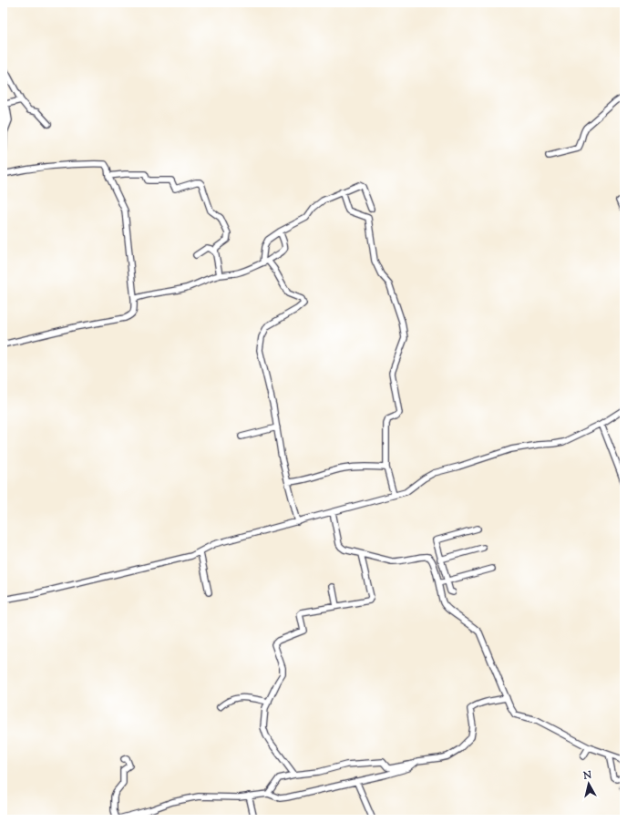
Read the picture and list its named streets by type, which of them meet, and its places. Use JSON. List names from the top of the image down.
{
  "north": "top"
}
